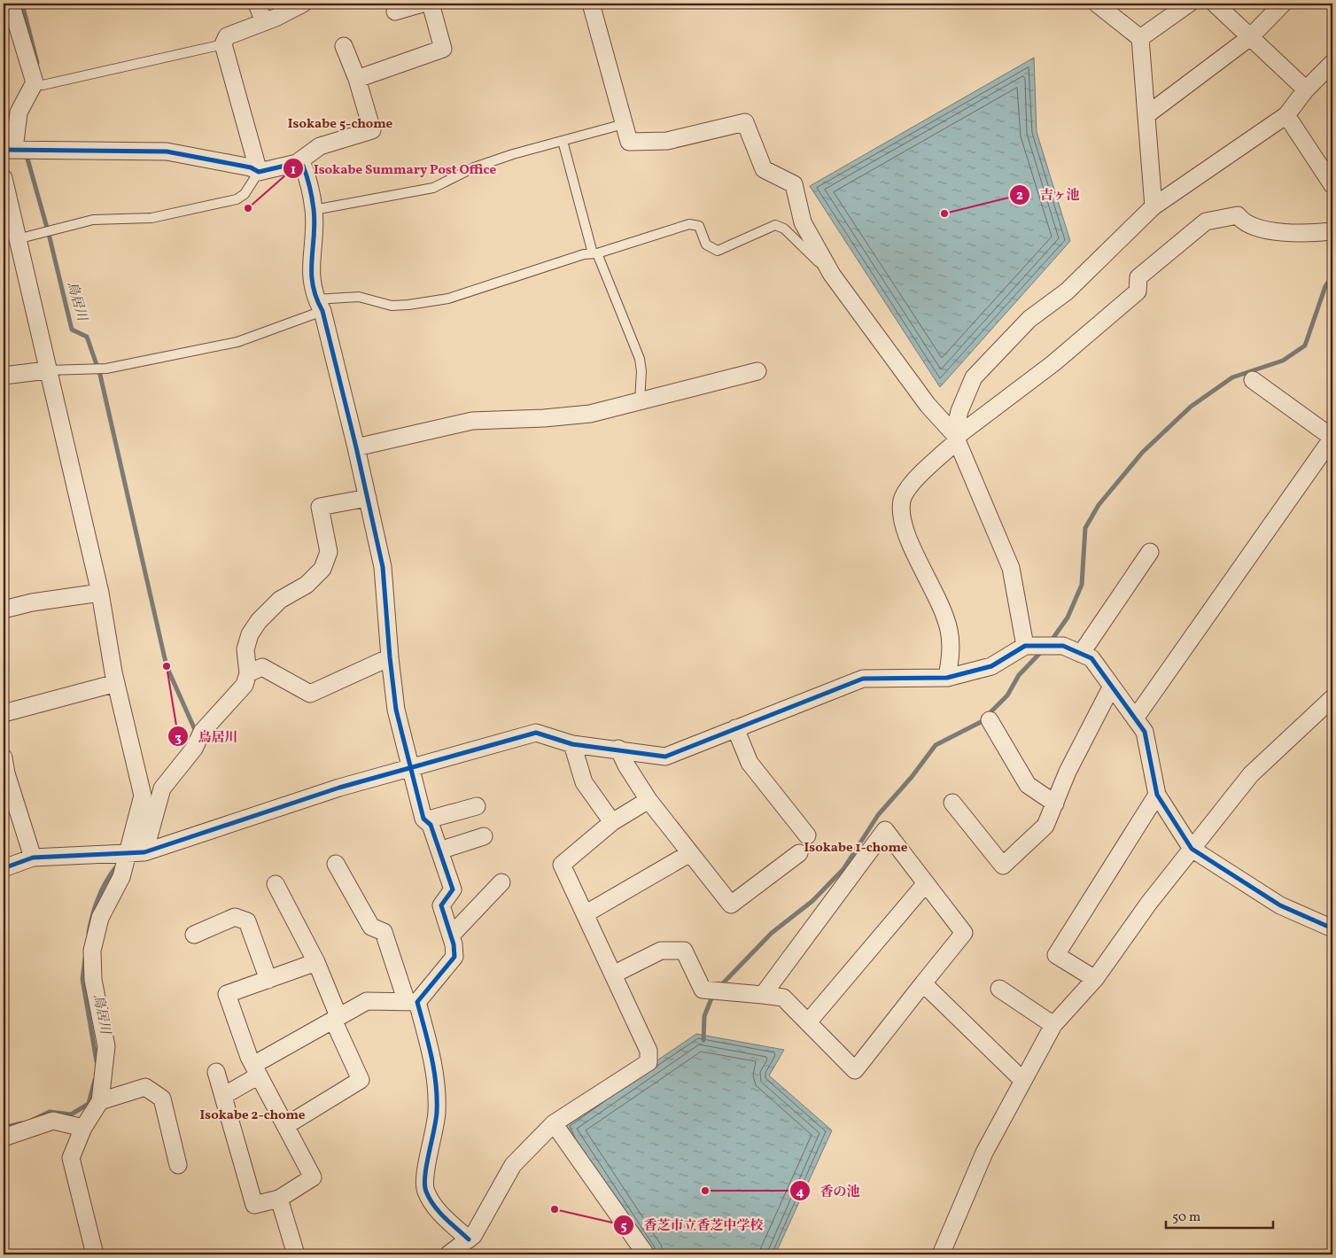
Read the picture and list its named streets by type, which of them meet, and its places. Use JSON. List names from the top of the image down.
{
  "districts": ["Isokabe 5-chome", "Isokabe 1-chome", "Isokabe 2-chome"],
  "water": ["鳥居川"],
  "places": [
    "Isokabe Summary Post Office",
    "吉ヶ池",
    "鳥居川",
    "香の池",
    "香芝市立香芝中学校"
  ],
  "scale_bar": "50 m"
}
